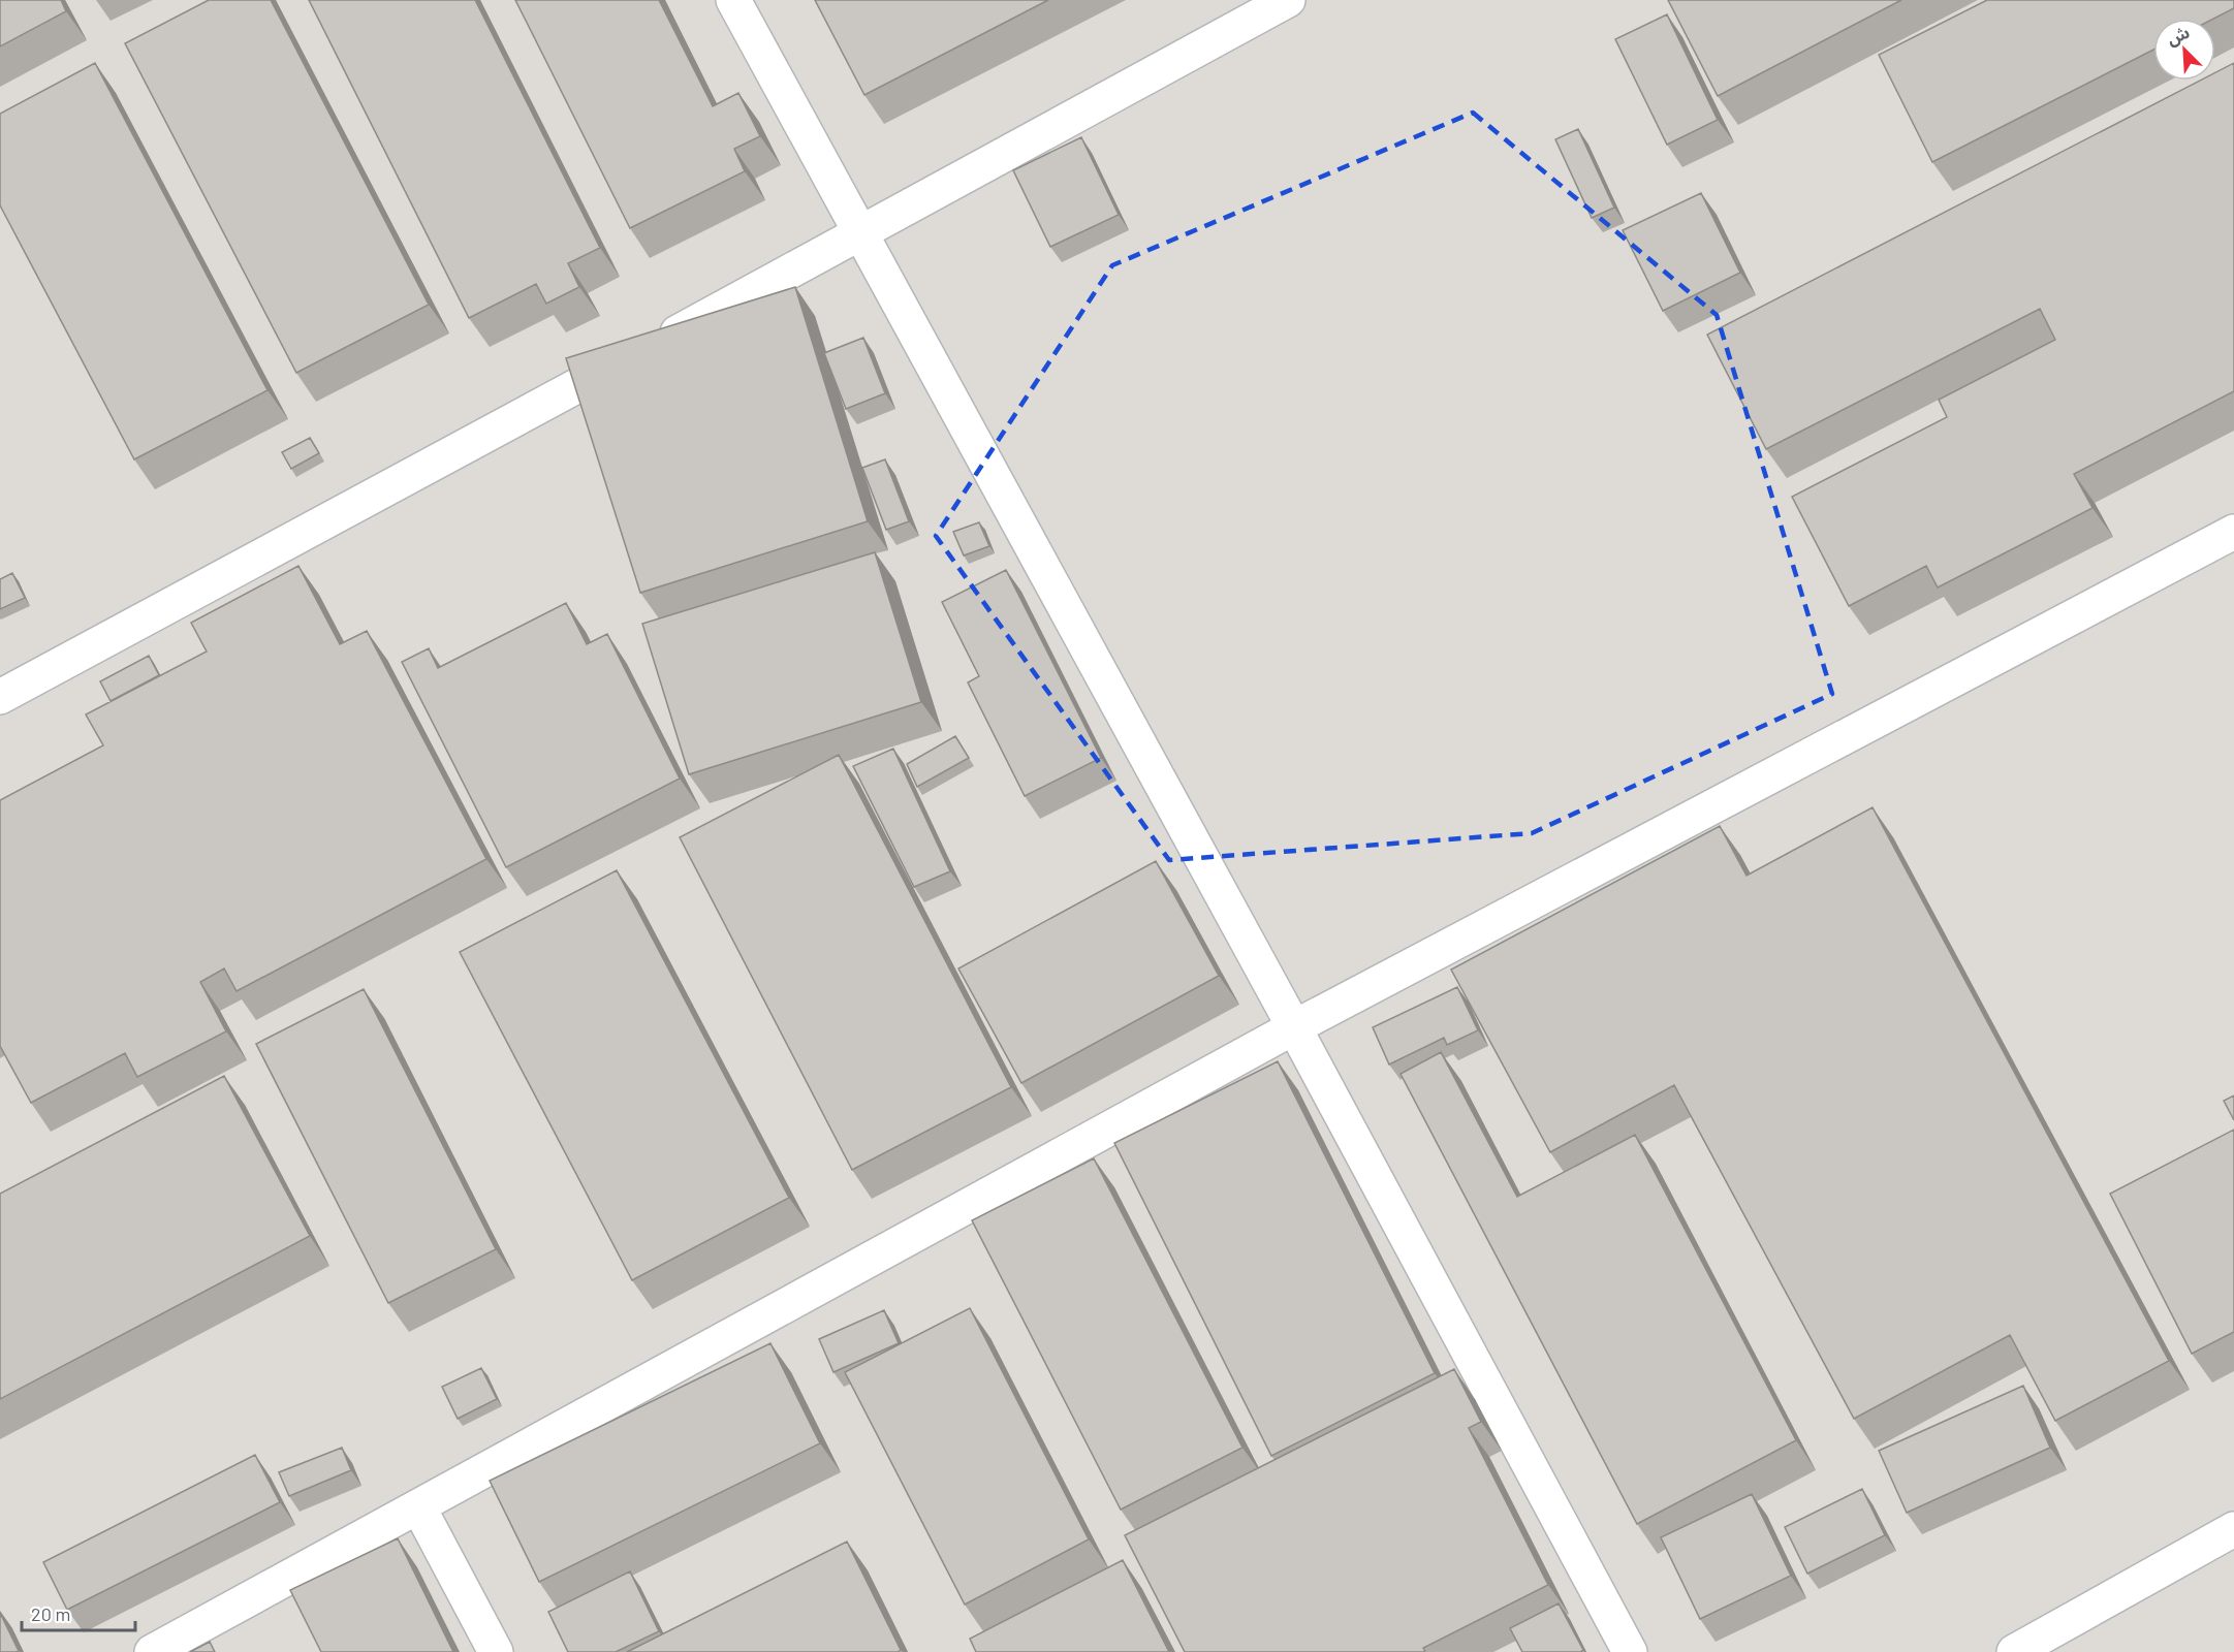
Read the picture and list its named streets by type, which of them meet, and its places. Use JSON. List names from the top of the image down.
{
  "scale_bar": "20 m",
  "north": "top left"
}
